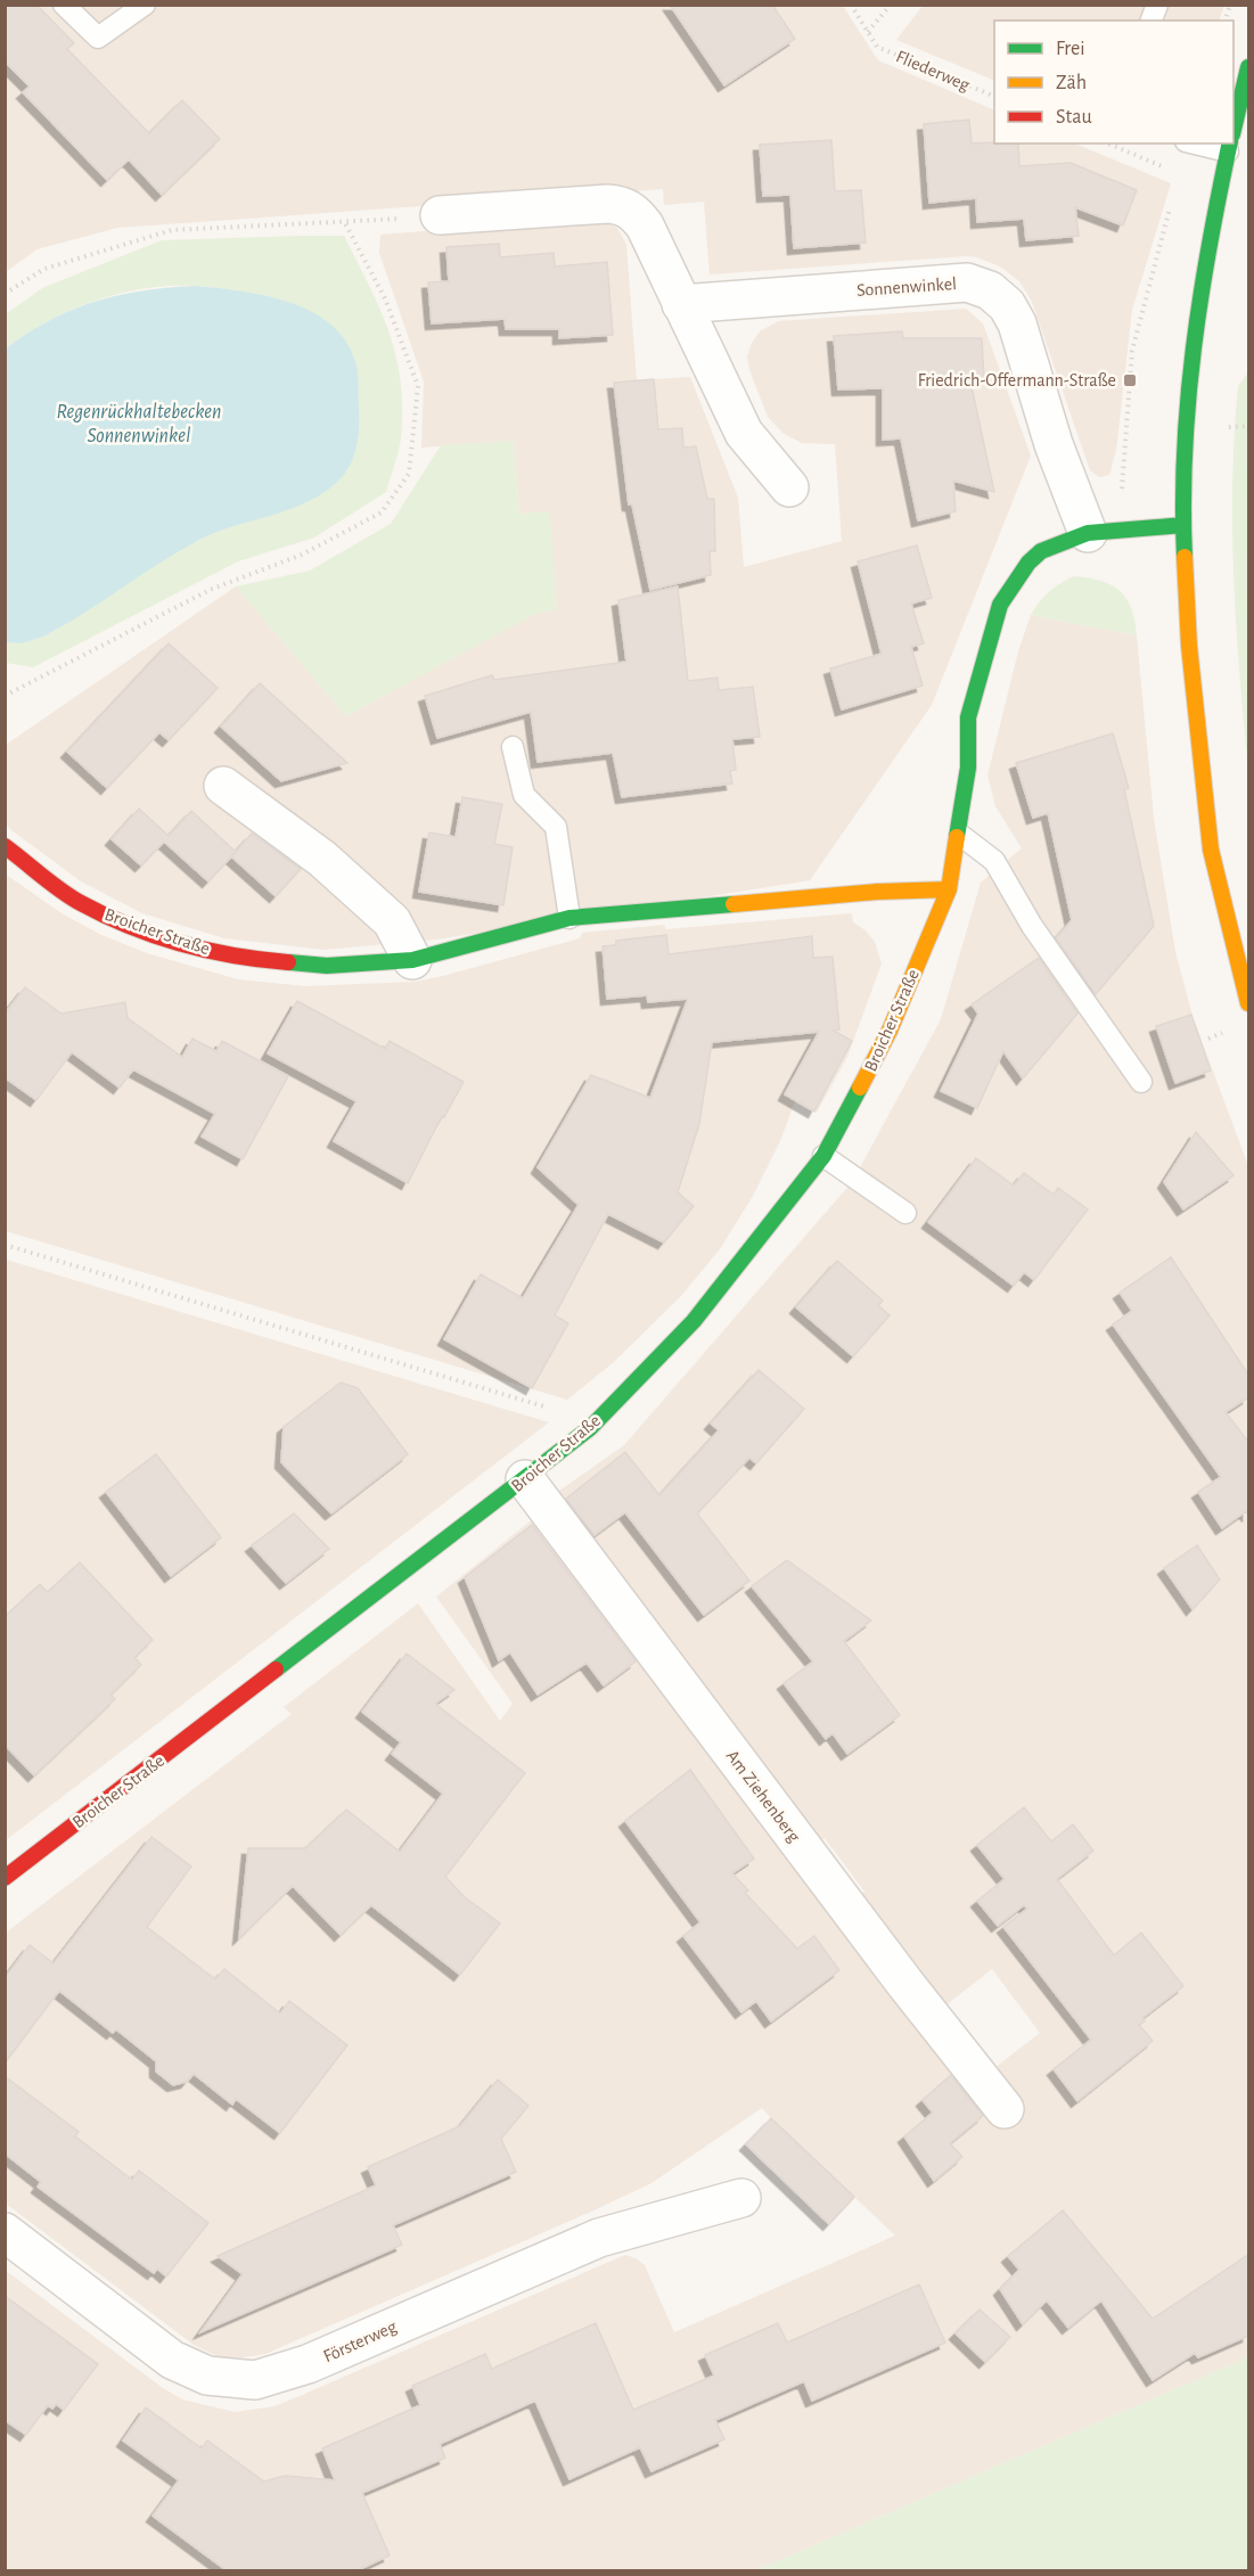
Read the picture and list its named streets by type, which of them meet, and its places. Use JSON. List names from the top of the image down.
{
  "streets": {
    "street": [
      "Sonnenwinkel",
      "Broicher Straße",
      "Am Ziehenberg",
      "Försterweg"
    ],
    "path": ["Fliederweg"]
  },
  "crossings": [
    ["Sonnenwinkel", "Broicher Straße"],
    ["Broicher Straße", "Am Ziehenberg"]
  ],
  "water": ["Regenrückhaltebecken Sonnenwinkel"],
  "places": {
    "transit": ["Friedrich-Offermann-Straße"]
  },
  "legend": ["Frei", "Zäh", "Stau"]
}
